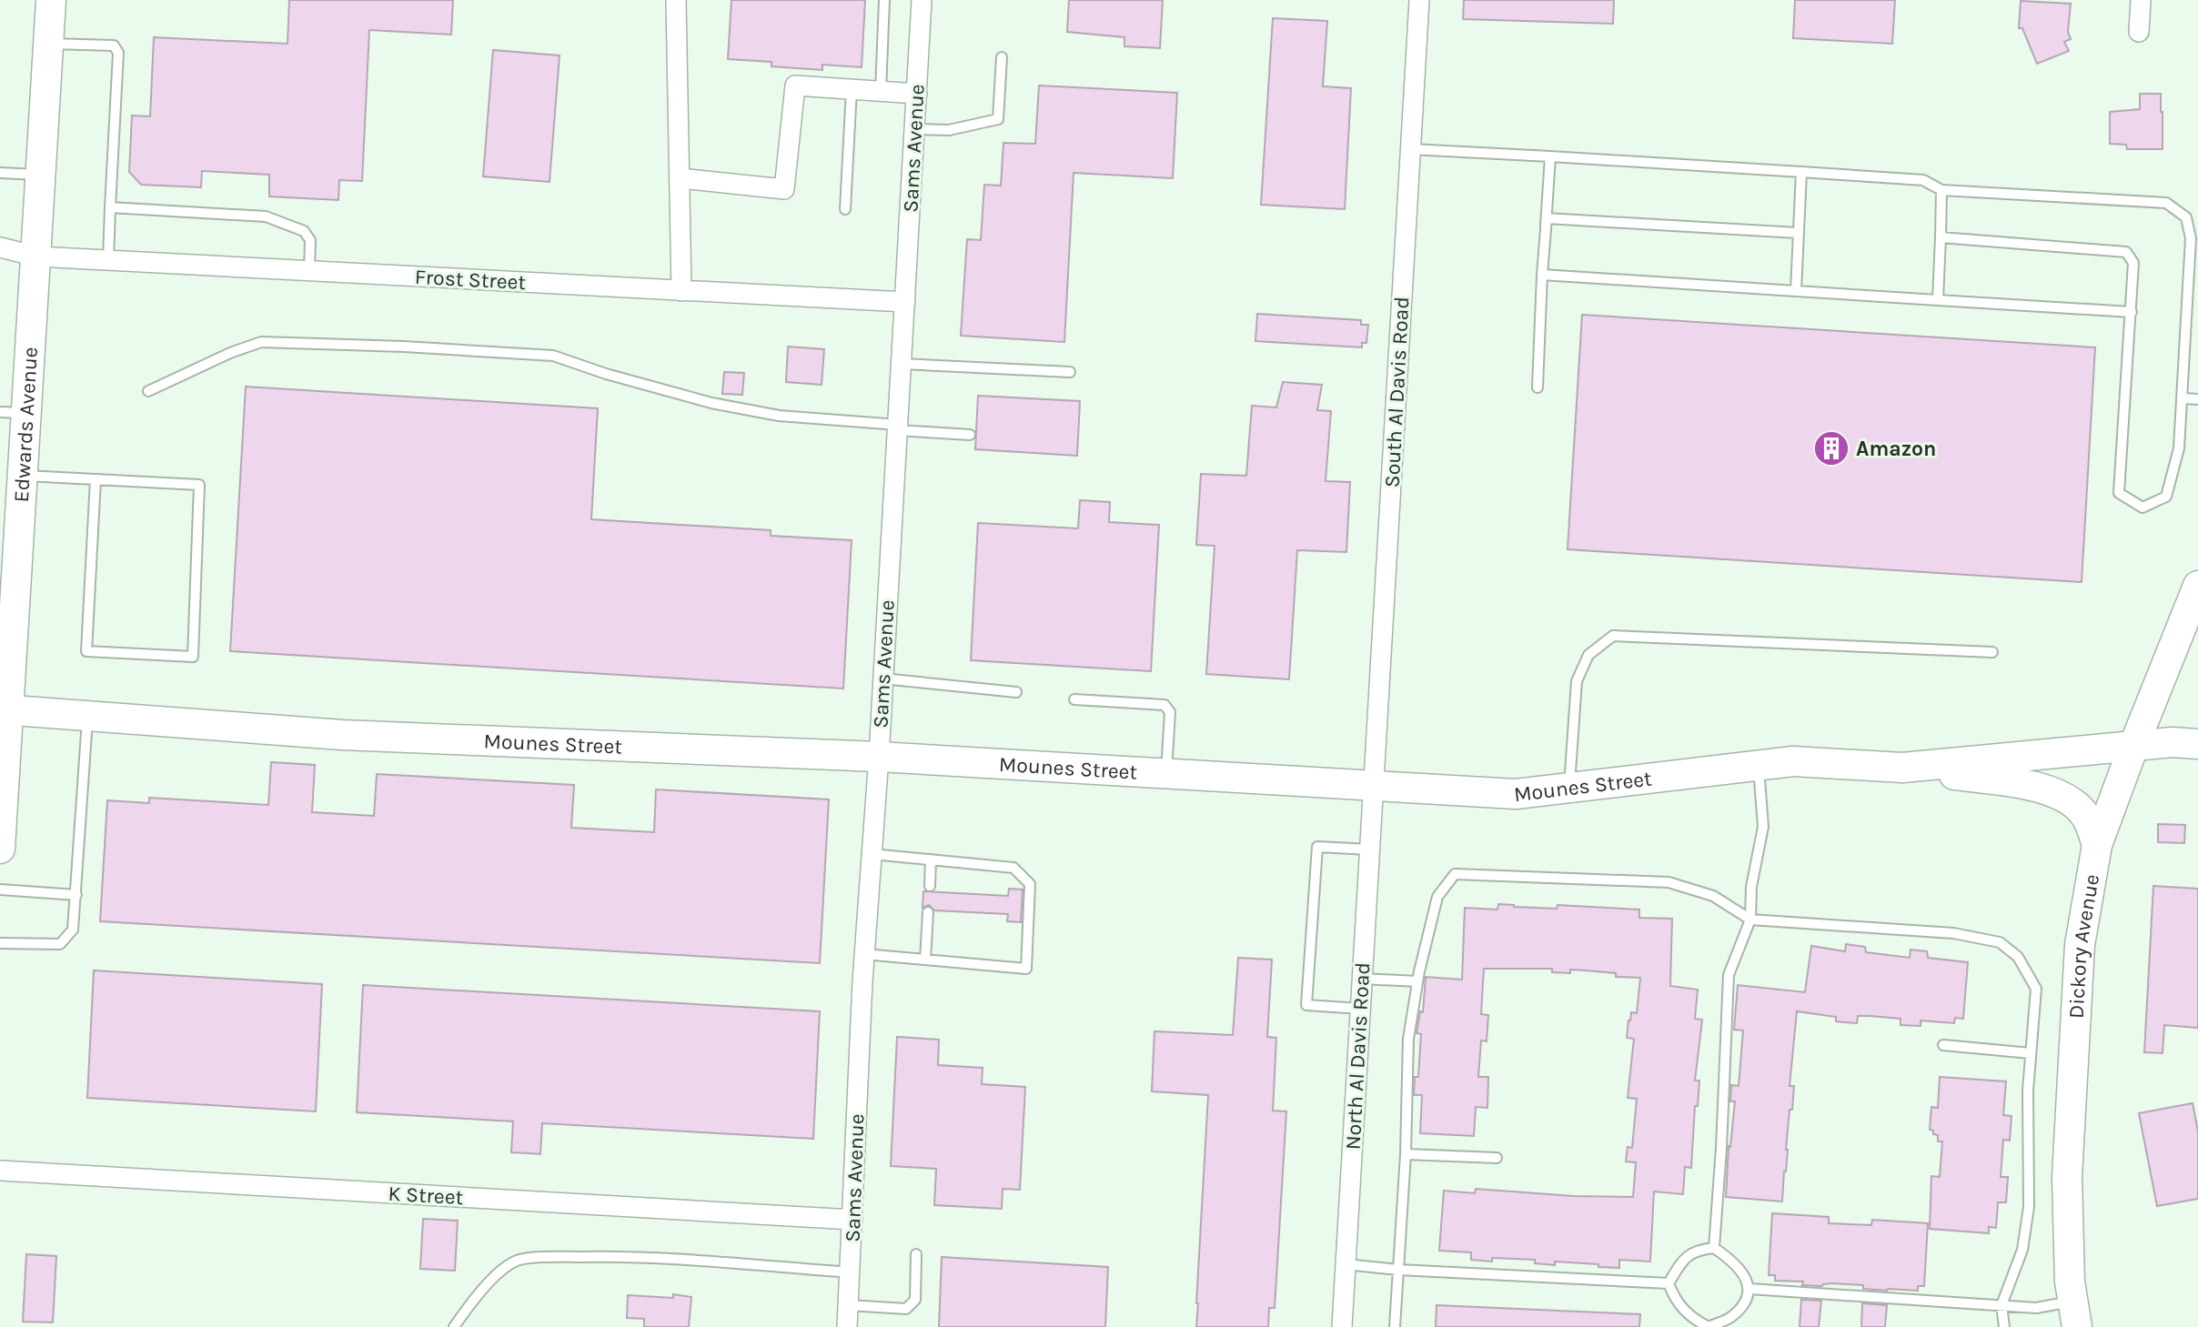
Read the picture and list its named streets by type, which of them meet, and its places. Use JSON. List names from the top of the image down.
{
  "streets": {
    "main road": ["Edwards Avenue", "Mounes Street", "Dickory Avenue"],
    "street": [
      "Sams Avenue",
      "Frost Street",
      "South Al Davis Road",
      "North Al Davis Road",
      "K Street"
    ]
  },
  "crossings": [
    ["Sams Avenue", "Frost Street"],
    ["Sams Avenue", "Mounes Street"],
    ["Sams Avenue", "K Street"],
    ["Frost Street", "Edwards Avenue"],
    ["South Al Davis Road", "Mounes Street"],
    ["South Al Davis Road", "North Al Davis Road"],
    ["Edwards Avenue", "Mounes Street"],
    ["Mounes Street", "Dickory Avenue"],
    ["Mounes Street", "North Al Davis Road"]
  ],
  "places": {
    "building": ["Amazon"]
  }
}
